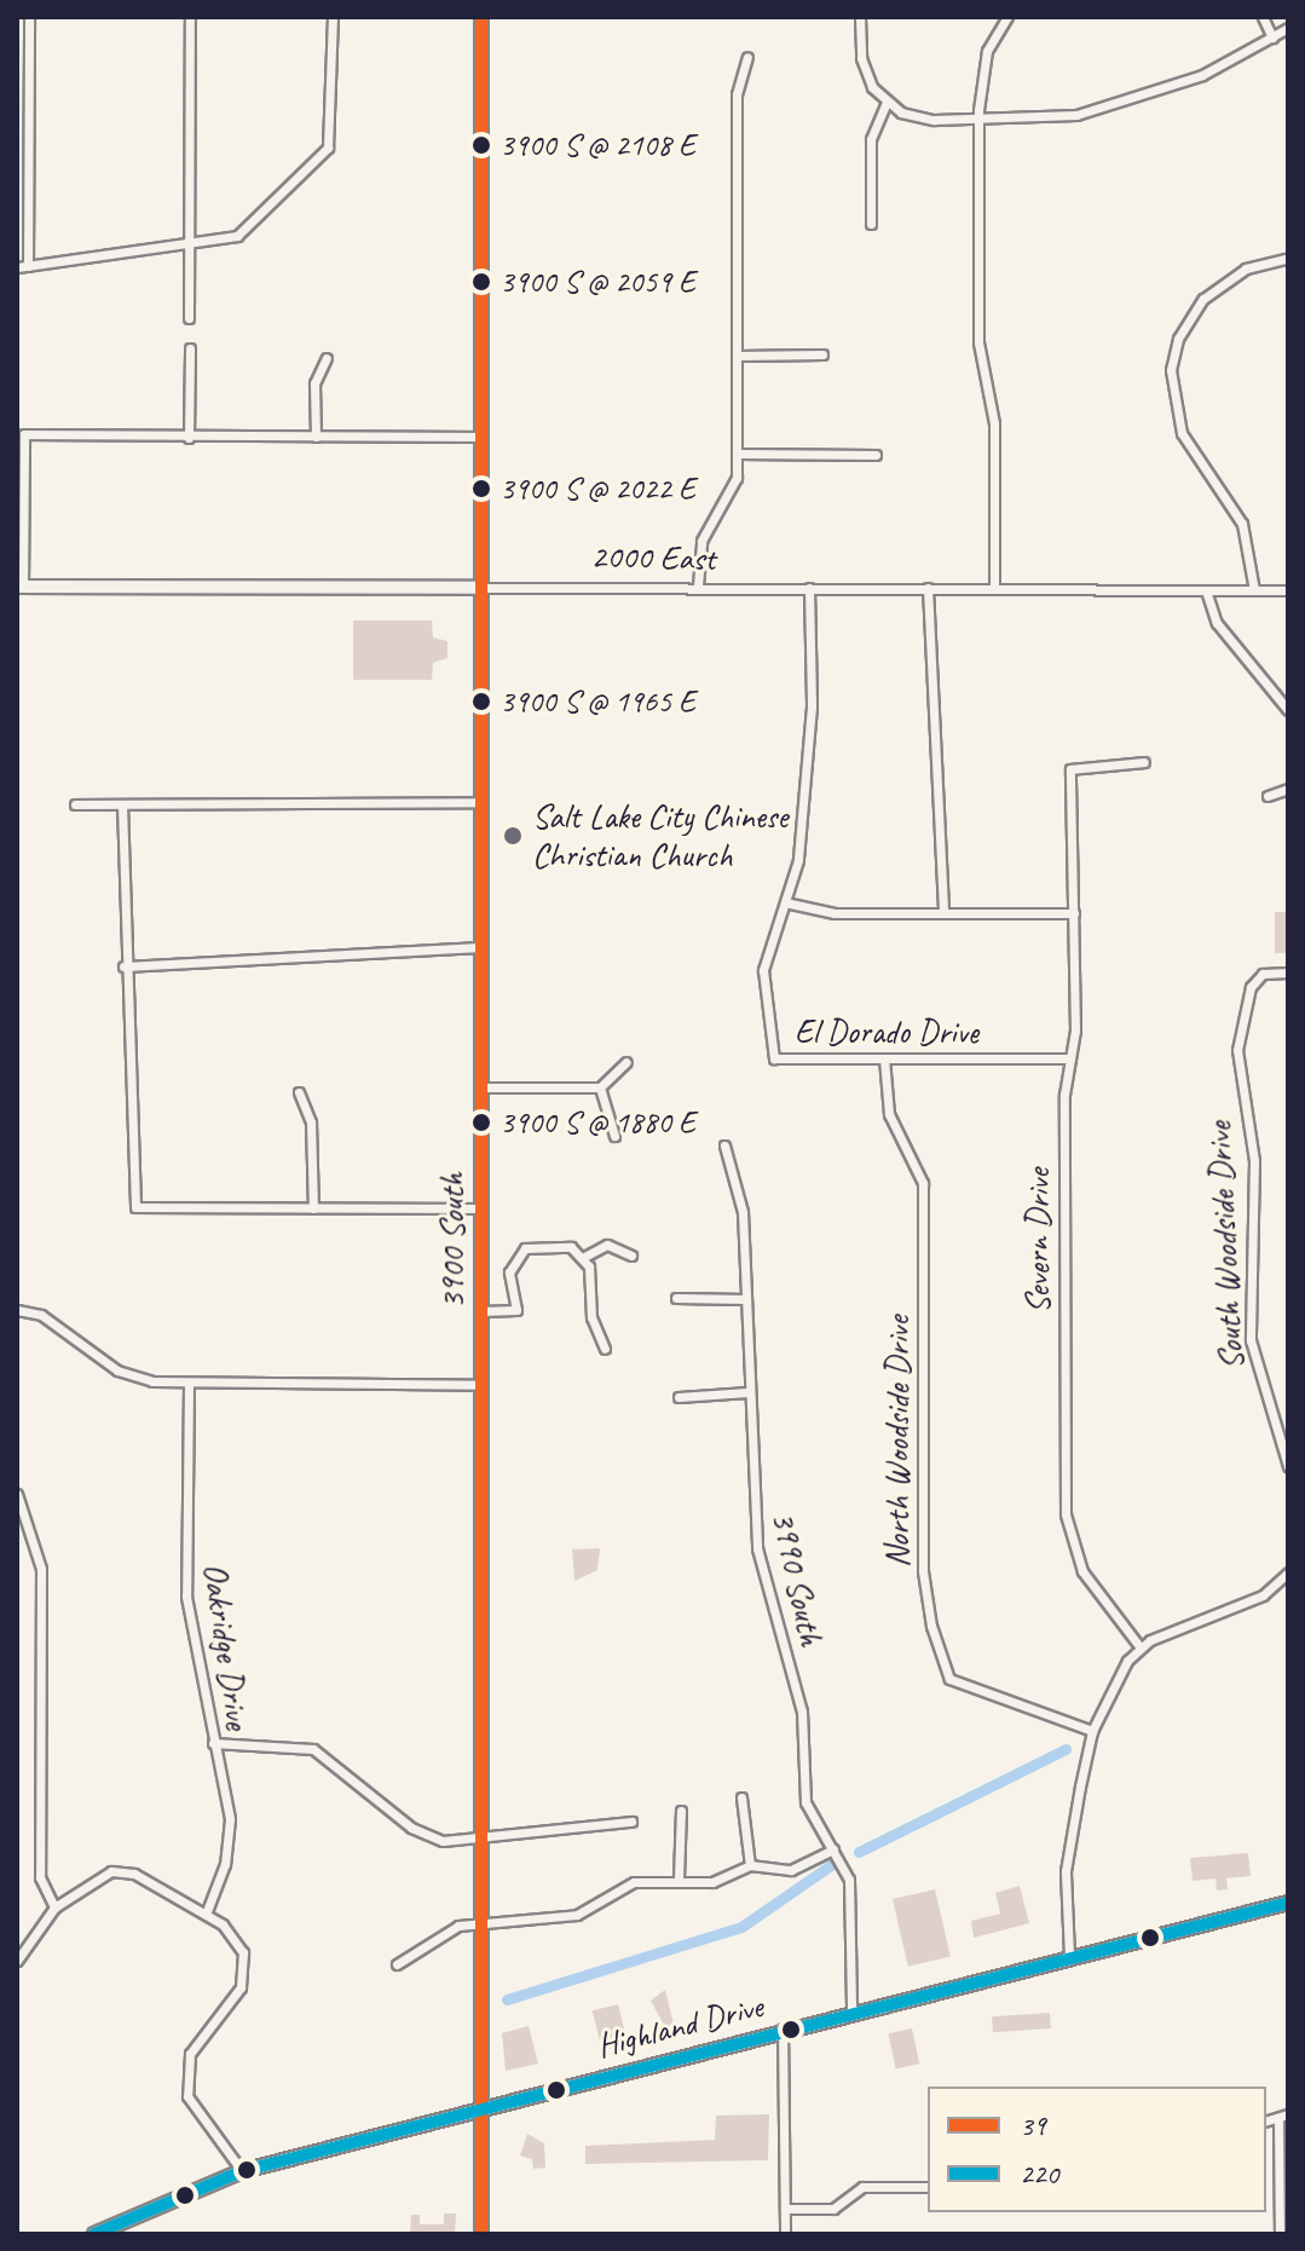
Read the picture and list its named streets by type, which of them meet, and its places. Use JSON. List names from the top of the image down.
{
  "streets": {
    "main road": ["2000 East", "3900 South", "Highland Drive"],
    "street": [
      "El Dorado Drive",
      "Severn Drive",
      "South Woodside Drive",
      "North Woodside Drive",
      "3990 South",
      "Oakridge Drive"
    ]
  },
  "crossings": [
    ["2000 East", "El Dorado Drive"],
    ["2000 East", "3900 South"],
    ["El Dorado Drive", "Severn Drive"],
    ["El Dorado Drive", "North Woodside Drive"],
    ["3900 South", "Highland Drive"],
    ["3990 South", "Highland Drive"]
  ],
  "places": [
    "3900 S @ 2108 E",
    "3900 S @ 2059 E",
    "3900 S @ 2022 E",
    "3900 S @ 1965 E",
    "Salt Lake City Chinese Christian Church",
    "3900 S @ 1880 E"
  ],
  "lines": ["transit line 39", "transit line 220"],
  "legend": ["39", "220"]
}
